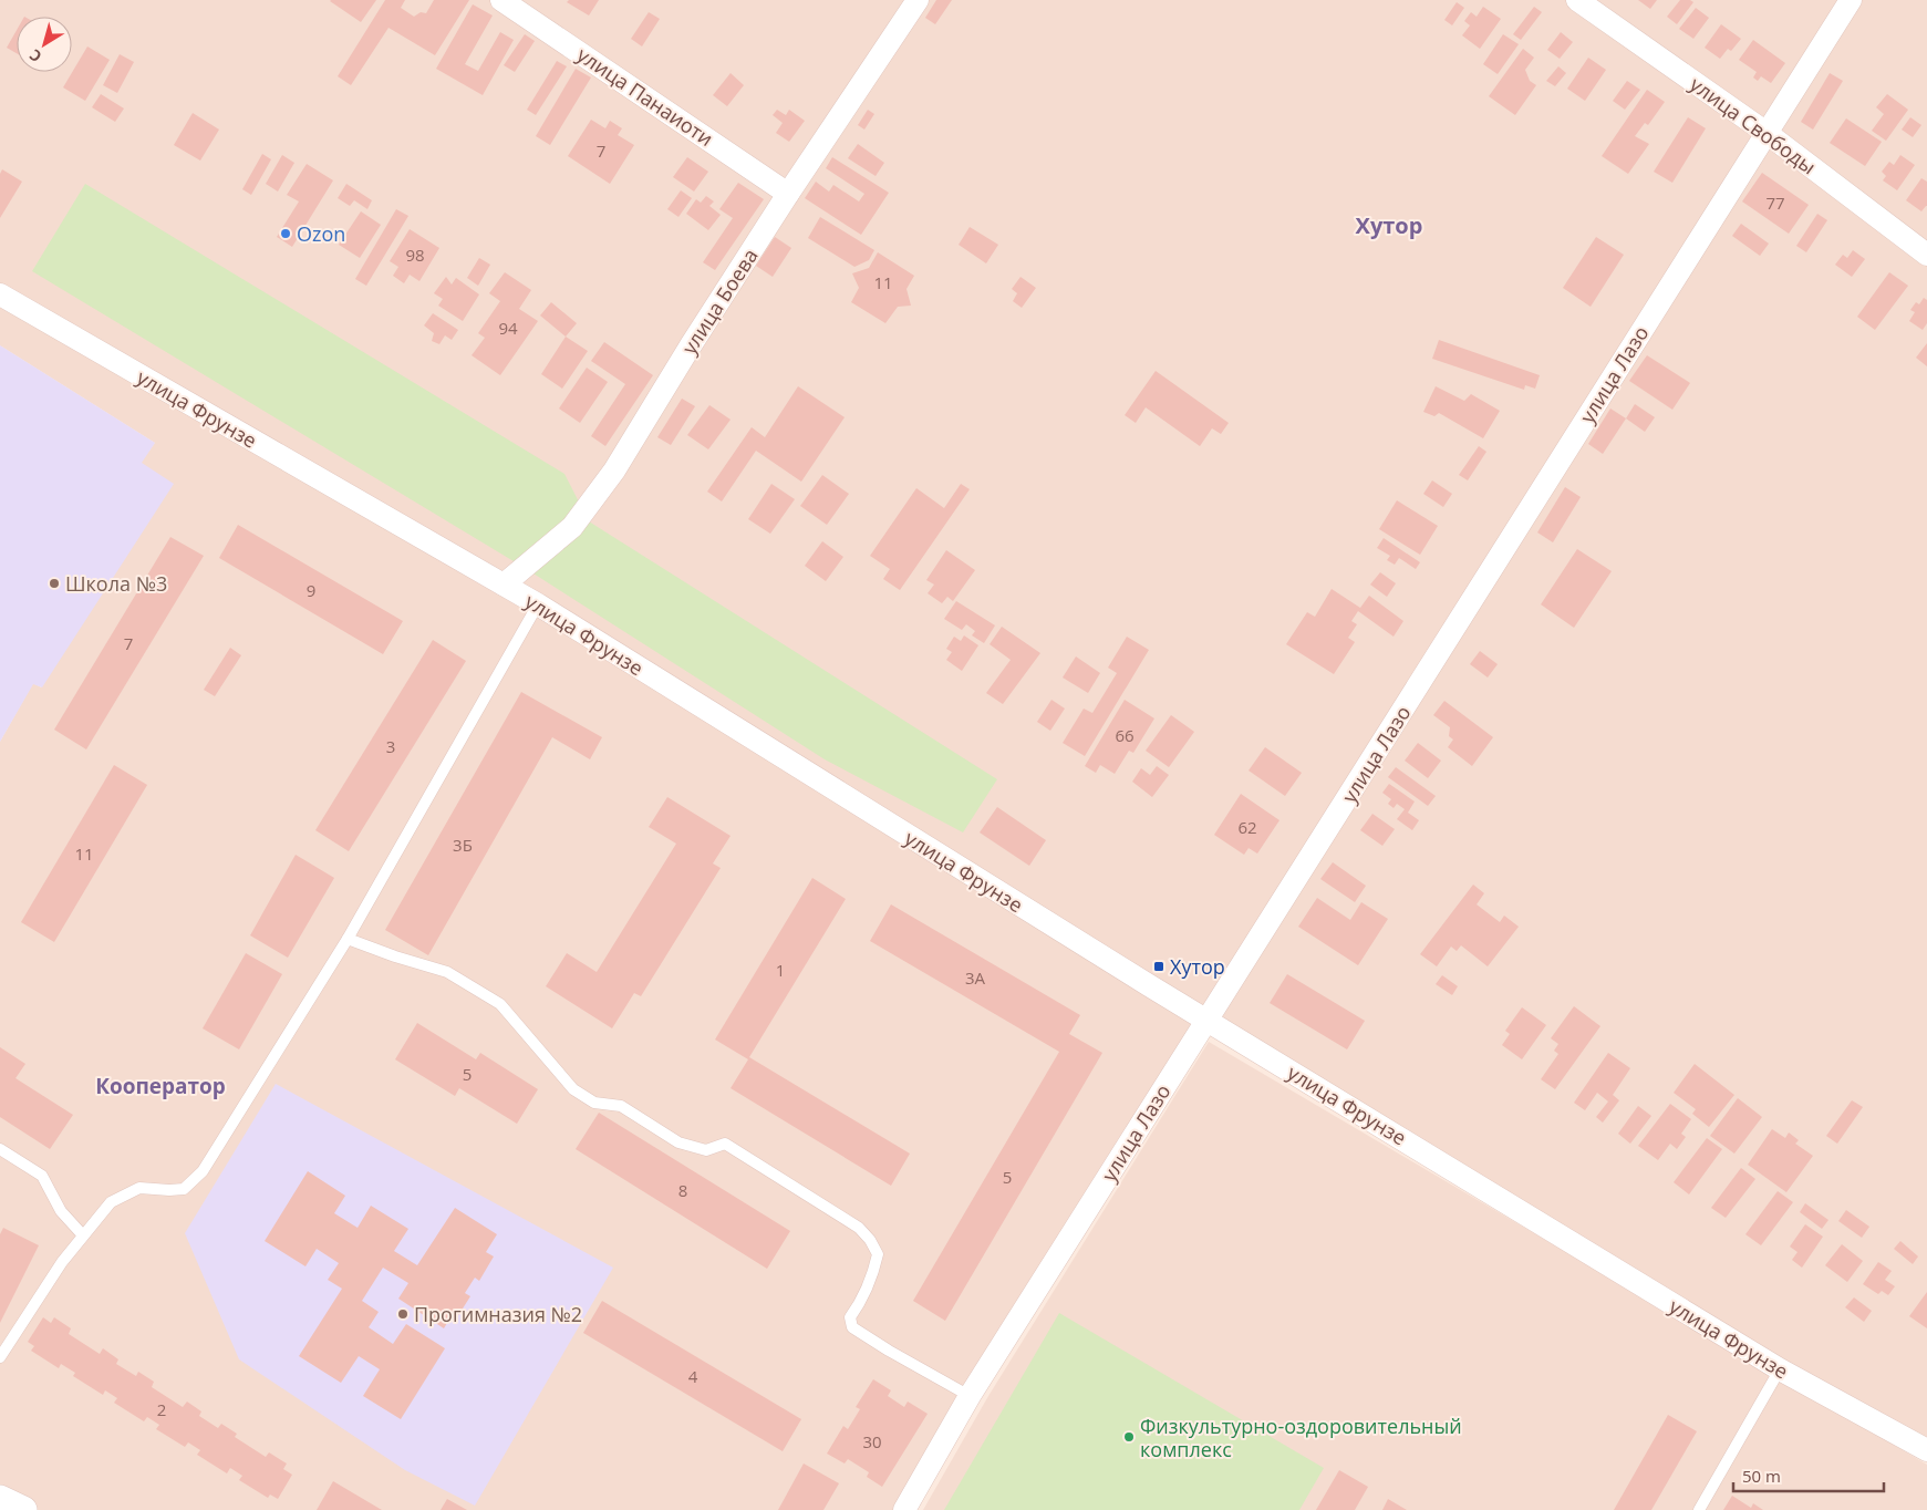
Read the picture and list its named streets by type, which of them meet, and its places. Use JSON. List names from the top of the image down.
{
  "streets": {
    "street": [
      "улица Панаиоти",
      "улица Свободы",
      "улица Боева",
      "улица Лазо",
      "улица Фрунзе"
    ]
  },
  "crossings": [
    ["улица Панаиоти", "улица Боева"],
    ["улица Свободы", "улица Лазо"],
    ["улица Боева", "улица Фрунзе"],
    ["улица Лазо", "улица Фрунзе"]
  ],
  "districts": ["Хутор", "Кооператор"],
  "places": {
    "other": [
      "Ozon",
      "Школа №3",
      "Прогимназия №2",
      "Физкультурно-оздоровительный комплекс"
    ],
    "transit": ["Хутор"]
  },
  "house_numbers": [
    "7",
    "77",
    "98",
    "11",
    "94",
    "9",
    "7",
    "66",
    "3",
    "62",
    "3Б",
    "11",
    "1",
    "3А",
    "5",
    "5",
    "8",
    "4",
    "2",
    "30"
  ],
  "scale_bar": "50 m",
  "north": "bottom left"
}
